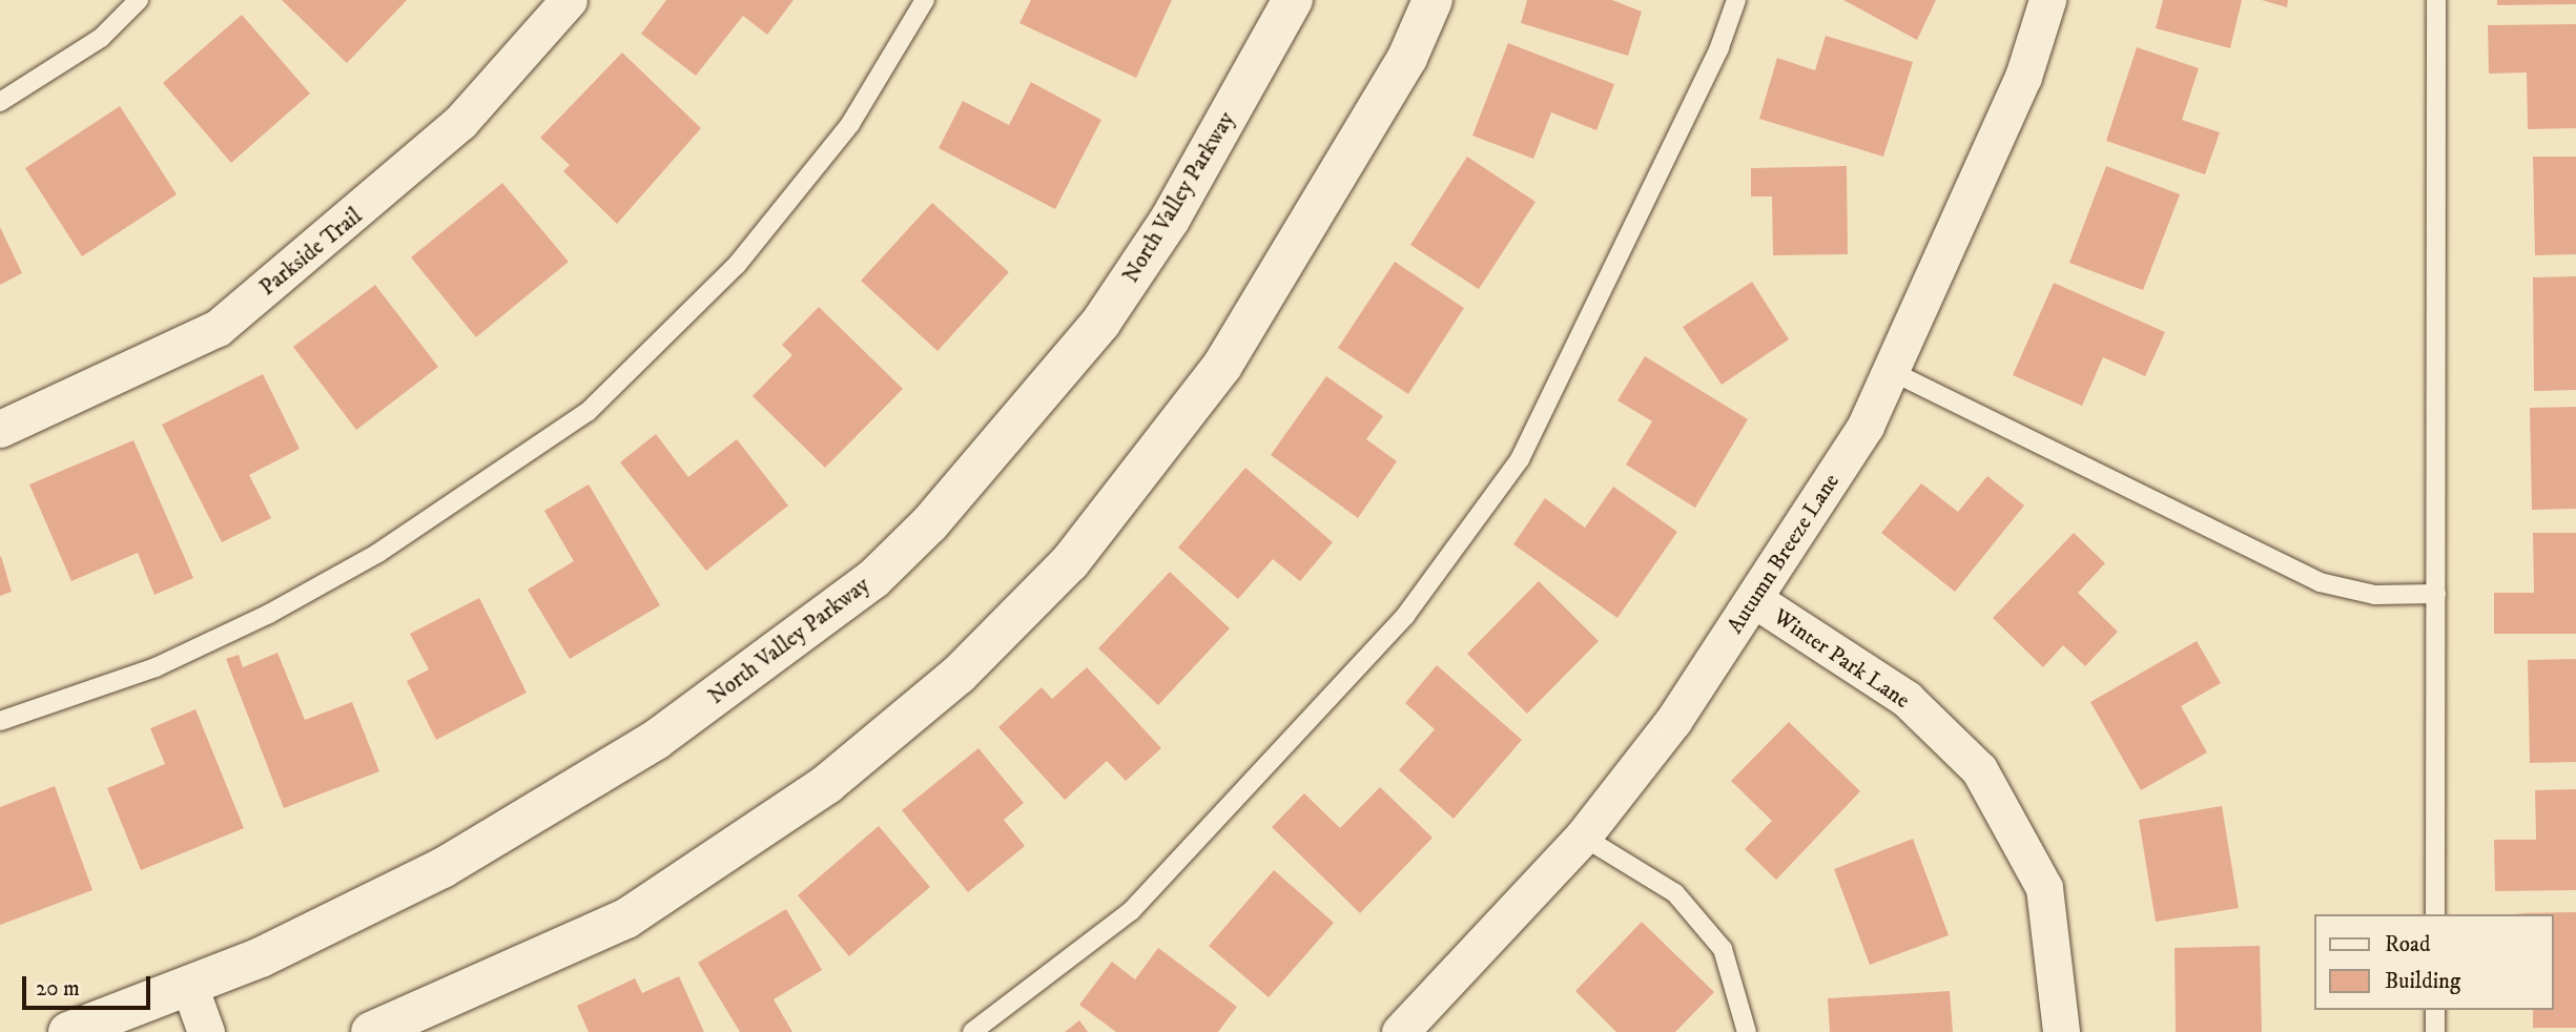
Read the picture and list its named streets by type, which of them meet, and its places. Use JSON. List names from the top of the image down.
{
  "streets": {
    "street": [
      "North Valley Parkway",
      "Parkside Trail",
      "Autumn Breeze Lane",
      "Winter Park Lane"
    ]
  },
  "crossings": [
    ["Autumn Breeze Lane", "Winter Park Lane"]
  ],
  "legend": ["Road", "Building"],
  "scale_bar": "20 m"
}
